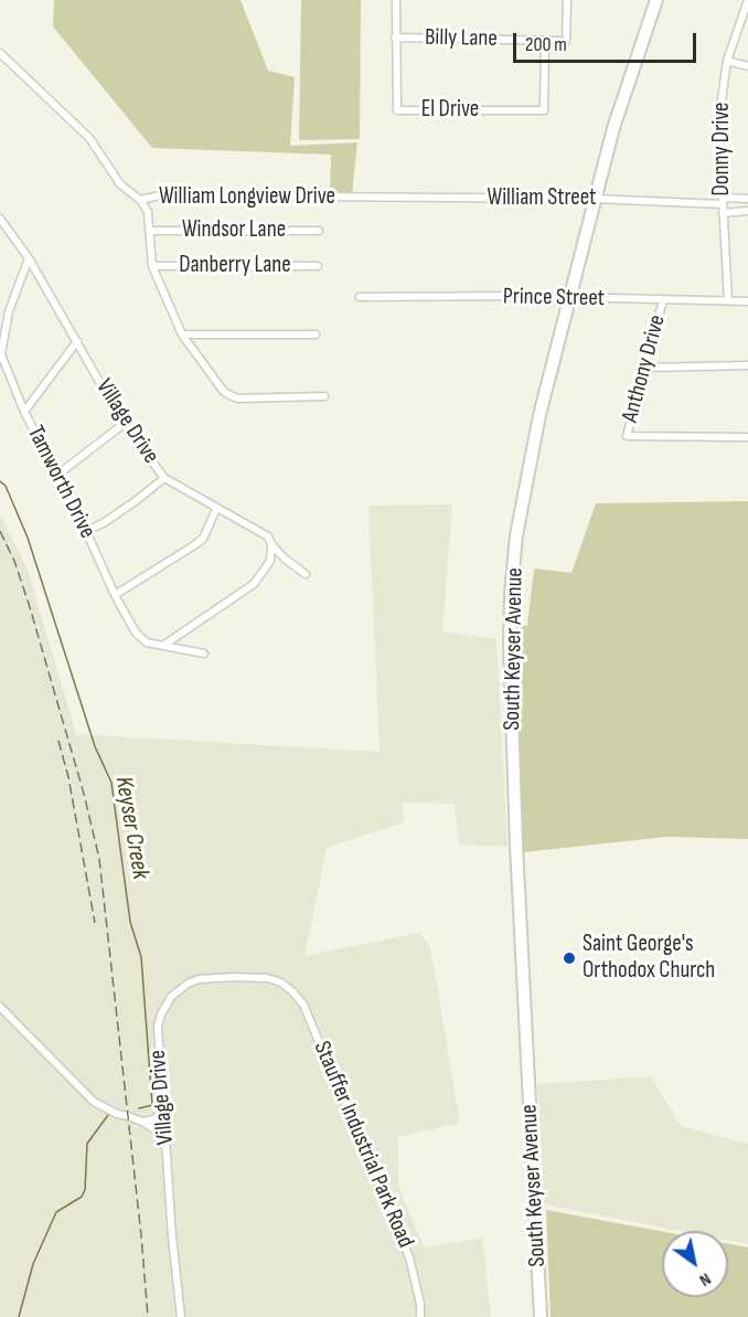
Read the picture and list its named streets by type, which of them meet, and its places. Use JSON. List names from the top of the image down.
{
  "streets": {
    "main road": ["South Keyser Avenue"],
    "street": [
      "Billy Lane",
      "El Drive",
      "Donny Drive",
      "William Longview Drive",
      "William Street",
      "Windsor Lane",
      "Danberry Lane",
      "Prince Street",
      "Anthony Drive",
      "Village Drive",
      "Tamworth Drive",
      "Stauffer Industrial Park Road"
    ]
  },
  "crossings": [
    ["Billy Lane", "El Drive"],
    ["Donny Drive", "William Street"],
    ["Donny Drive", "Prince Street"],
    ["William Longview Drive", "William Street"],
    ["William Street", "South Keyser Avenue"],
    ["Prince Street", "Anthony Drive"],
    ["Prince Street", "South Keyser Avenue"],
    ["Village Drive", "Tamworth Drive"],
    ["Village Drive", "Stauffer Industrial Park Road"]
  ],
  "water": ["Keyser Creek"],
  "places": ["Saint George's Orthodox Church"],
  "scale_bar": "200 m",
  "north": "bottom right"
}
